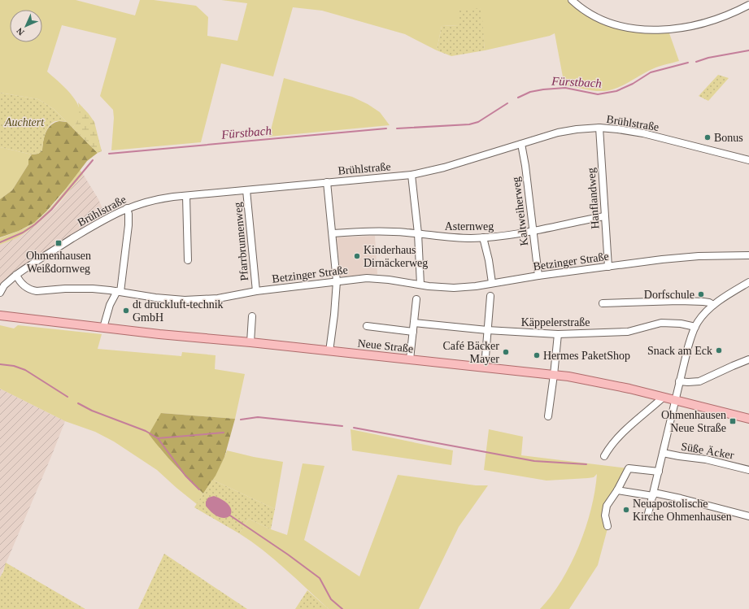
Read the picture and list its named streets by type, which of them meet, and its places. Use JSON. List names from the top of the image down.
{
  "streets": {
    "main road": ["Neue Straße"],
    "street": [
      "Brühlstraße",
      "Hanflandweg",
      "Kaltweiherweg",
      "Asternweg",
      "Pfarrbrunnenweg",
      "Betzinger Straße",
      "Käppelerstraße",
      "Süße Äcker"
    ]
  },
  "crossings": [
    ["Brühlstraße", "Hanflandweg"],
    ["Brühlstraße", "Kaltweiherweg"],
    ["Brühlstraße", "Pfarrbrunnenweg"],
    ["Brühlstraße", "Betzinger Straße"],
    ["Hanflandweg", "Asternweg"],
    ["Hanflandweg", "Betzinger Straße"],
    ["Kaltweiherweg", "Asternweg"],
    ["Kaltweiherweg", "Betzinger Straße"],
    ["Pfarrbrunnenweg", "Betzinger Straße"]
  ],
  "water": ["Fürstbach"],
  "parks": ["Auchtert"],
  "places": {
    "other": [
      "Bonus",
      "Kinderhaus Dirnäckerweg",
      "Dorfschule",
      "dt druckluft-technik GmbH",
      "Snack am Eck",
      "Café Bäcker Mayer",
      "Hermes PaketShop",
      "Neuapostolische Kirche Ohmenhausen"
    ],
    "transit": ["Ohmenhausen Weißdornweg", "Ohmenhausen Neue Straße"]
  },
  "north": "bottom left"
}
